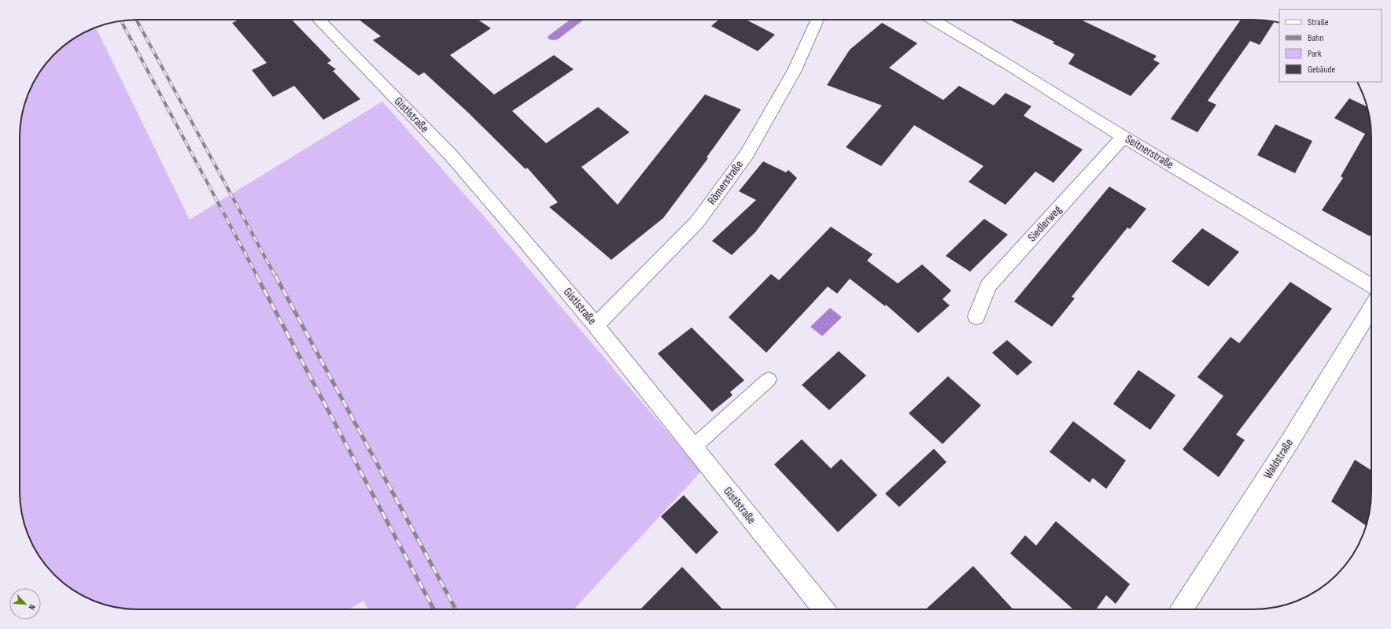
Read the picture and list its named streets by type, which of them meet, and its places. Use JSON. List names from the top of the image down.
{
  "streets": {
    "street": [
      "Gistlstraße",
      "Seitnerstraße",
      "Römerstraße",
      "Siedlerweg",
      "Waldstraße"
    ]
  },
  "crossings": [
    ["Gistlstraße", "Römerstraße"],
    ["Seitnerstraße", "Siedlerweg"]
  ],
  "legend": [
    "Straße",
    "Bahn",
    "Park",
    "Gebäude"
  ],
  "north": "bottom right"
}
